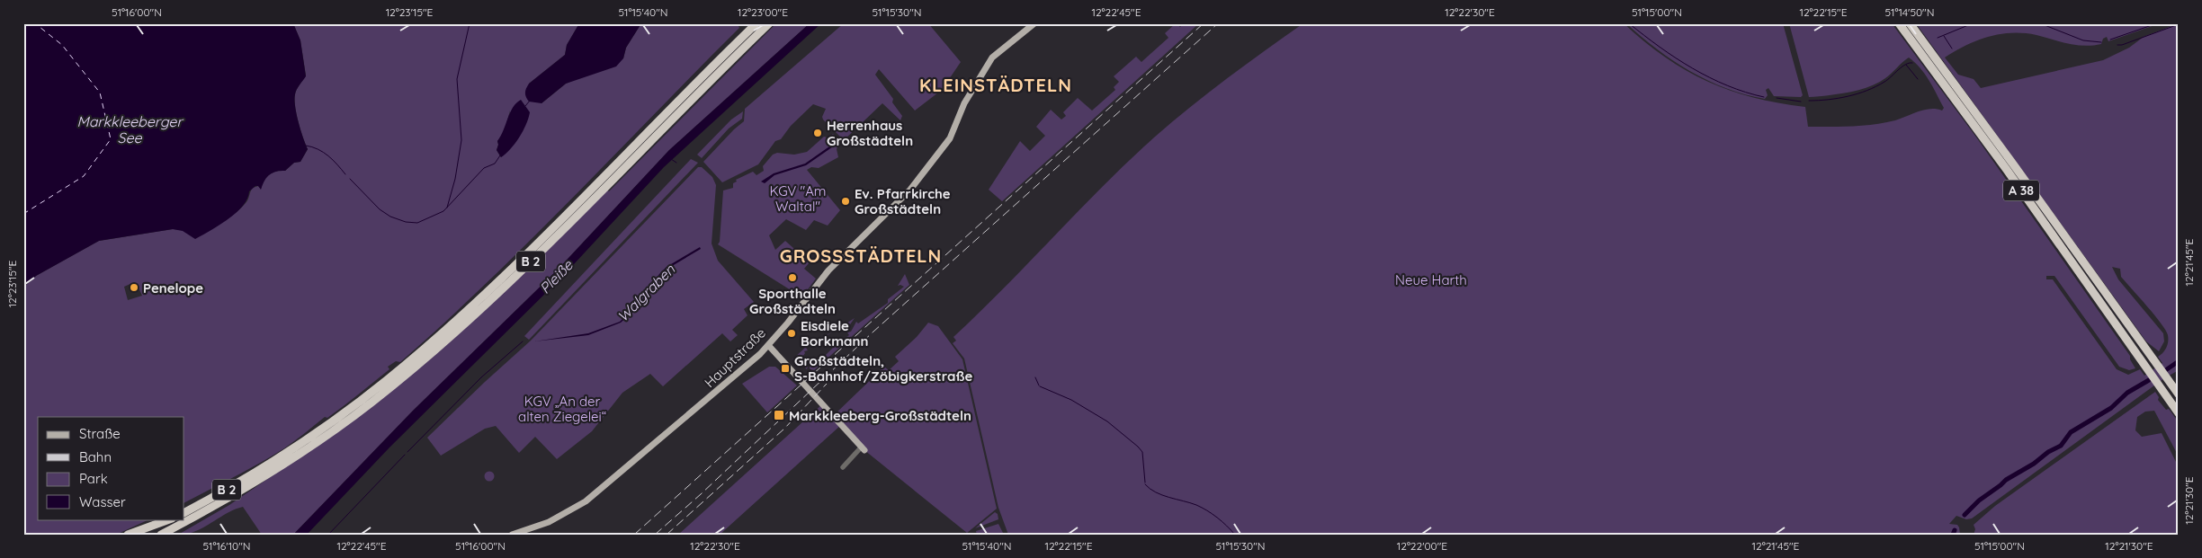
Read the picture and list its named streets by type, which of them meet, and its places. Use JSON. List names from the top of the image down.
{
  "streets": {
    "highway": ["A 38", "B 2"],
    "main road": ["Hauptstraße"]
  },
  "districts": ["KLEINSTÄDTELN", "GROSSSTÄDTELN"],
  "water": ["Markkleeberger See", "Pleiße", "Walgraben"],
  "parks": ["KGV \"Am Waltal\"", "Neue Harth", "KGV „An der alten Ziegelei“"],
  "places": {
    "other": [
      "Herrenhaus Großstädteln",
      "Ev. Pfarrkirche Großstädteln",
      "Sporthalle Großstädteln",
      "Penelope",
      "Eisdiele Borkmann"
    ],
    "transit": ["Großstädteln, S-Bahnhof/Zöbigkerstraße", "Markkleeberg-Großstädteln"]
  },
  "legend": [
    "Straße",
    "Bahn",
    "Park",
    "Wasser"
  ],
  "coordinates": [
    "51°16'00\"N",
    "12°23'15\"E",
    "51°15'40\"N",
    "12°23'00\"E",
    "51°15'30\"N",
    "12°22'45\"E",
    "12°22'30\"E",
    "51°15'00\"N",
    "12°22'15\"E",
    "51°14'50\"N",
    "12°21'45\"E",
    "12°21'30\"E",
    "51°16'10\"N",
    "12°22'00\"E"
  ]
}
